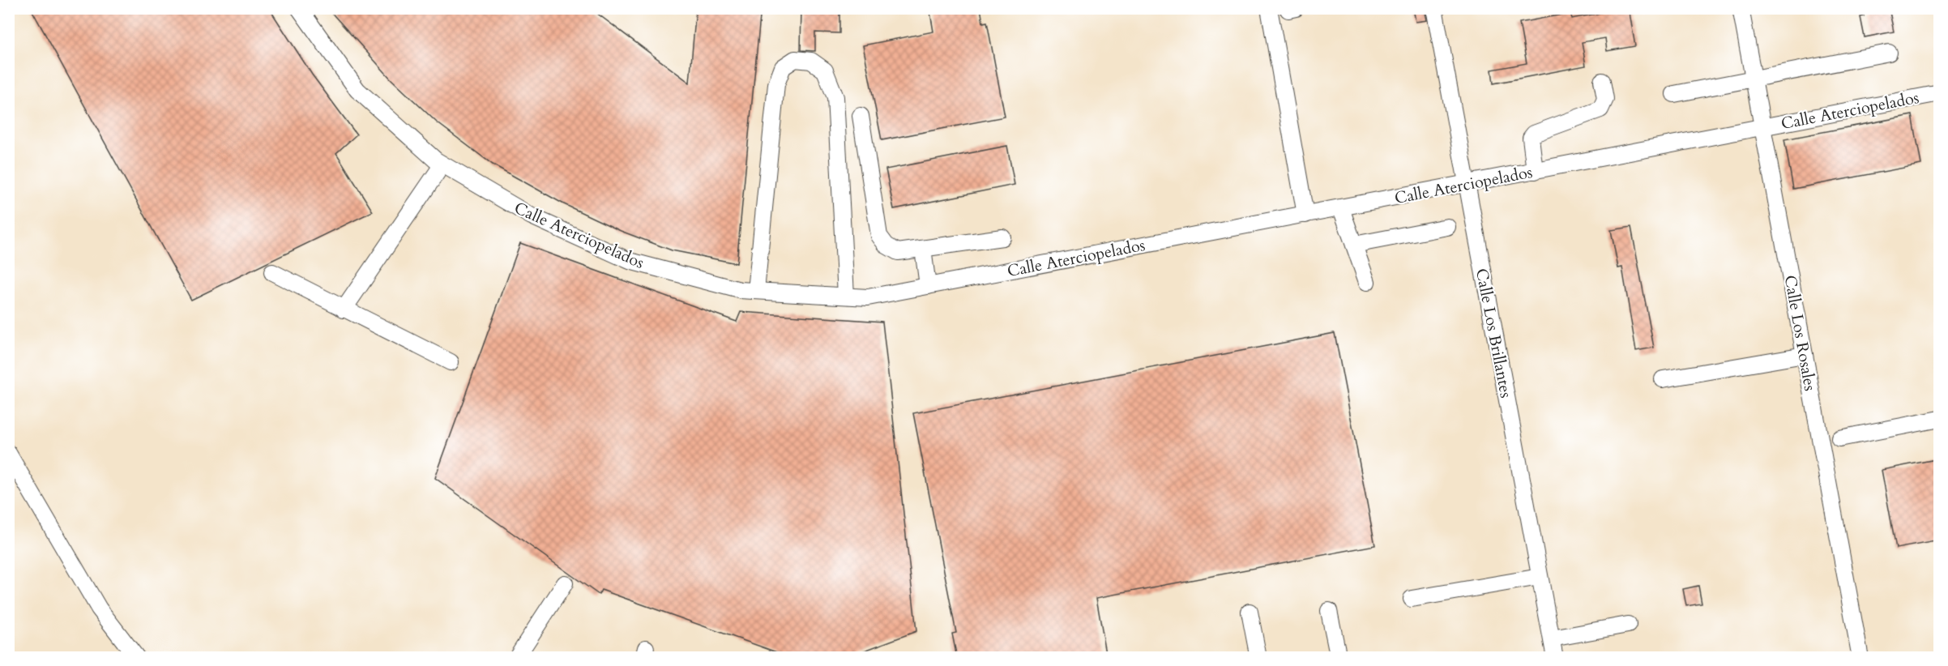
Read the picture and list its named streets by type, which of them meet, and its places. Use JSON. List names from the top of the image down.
{
  "streets": {
    "street": ["Calle Aterciopelados", "Calle Los Brillantes", "Calle Los Rosales"]
  },
  "crossings": [
    ["Calle Aterciopelados", "Calle Los Brillantes"],
    ["Calle Aterciopelados", "Calle Los Rosales"]
  ]
}
